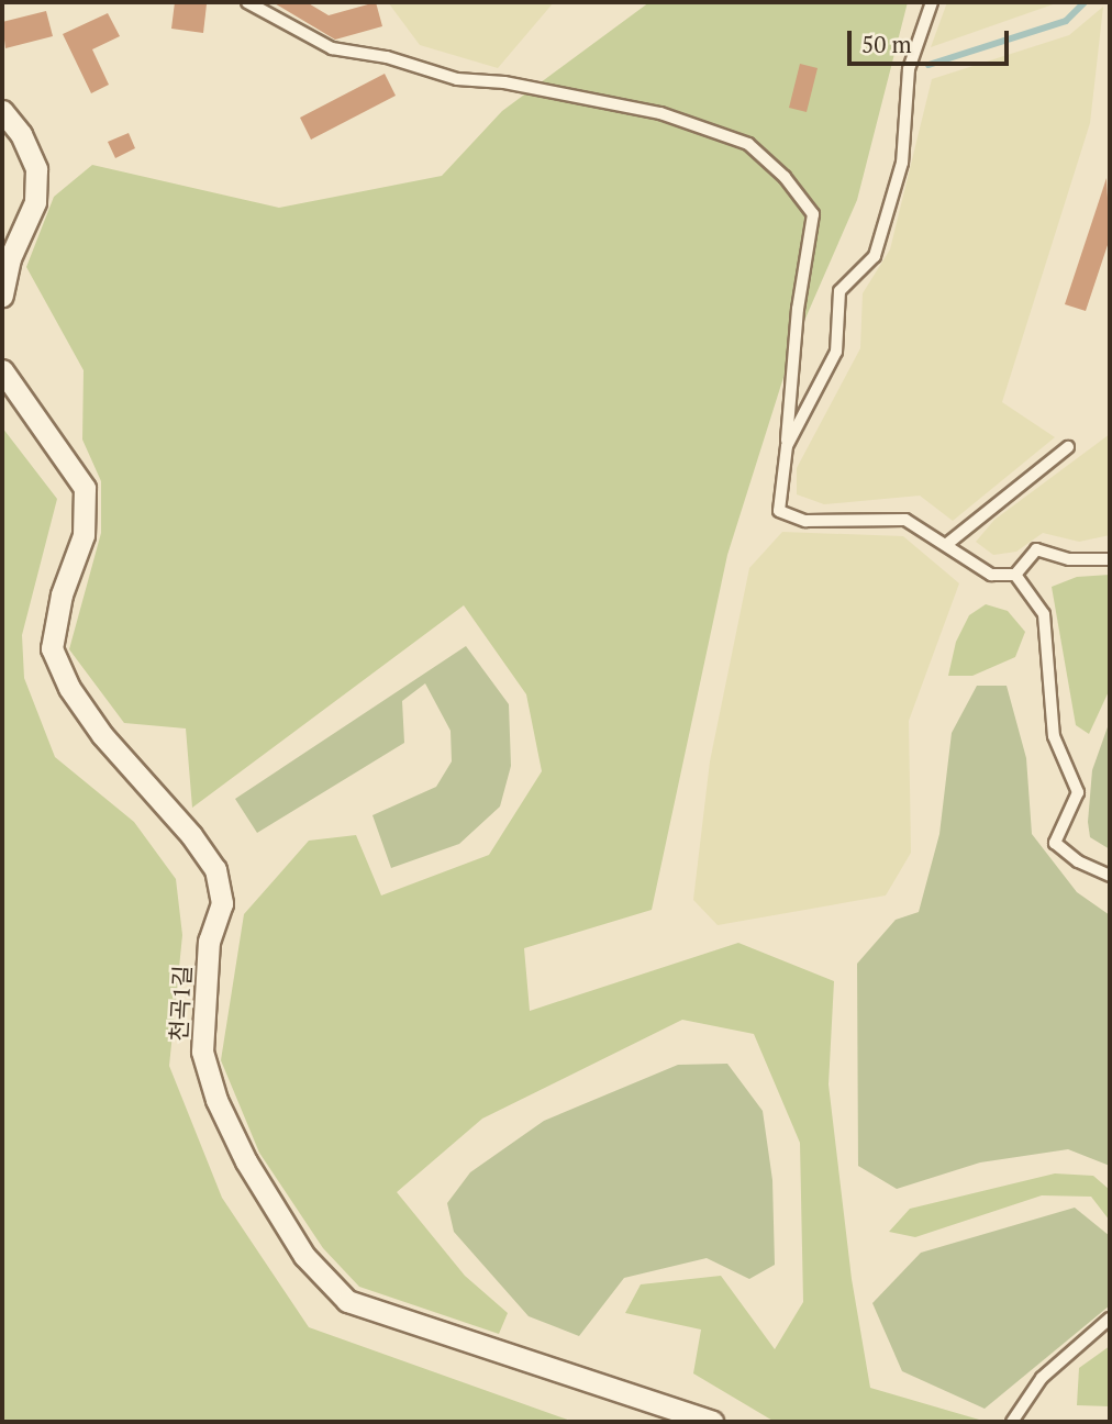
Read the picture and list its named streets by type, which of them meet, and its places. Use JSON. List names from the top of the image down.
{
  "streets": {
    "street": ["천곡1길"]
  },
  "scale_bar": "50 m"
}
